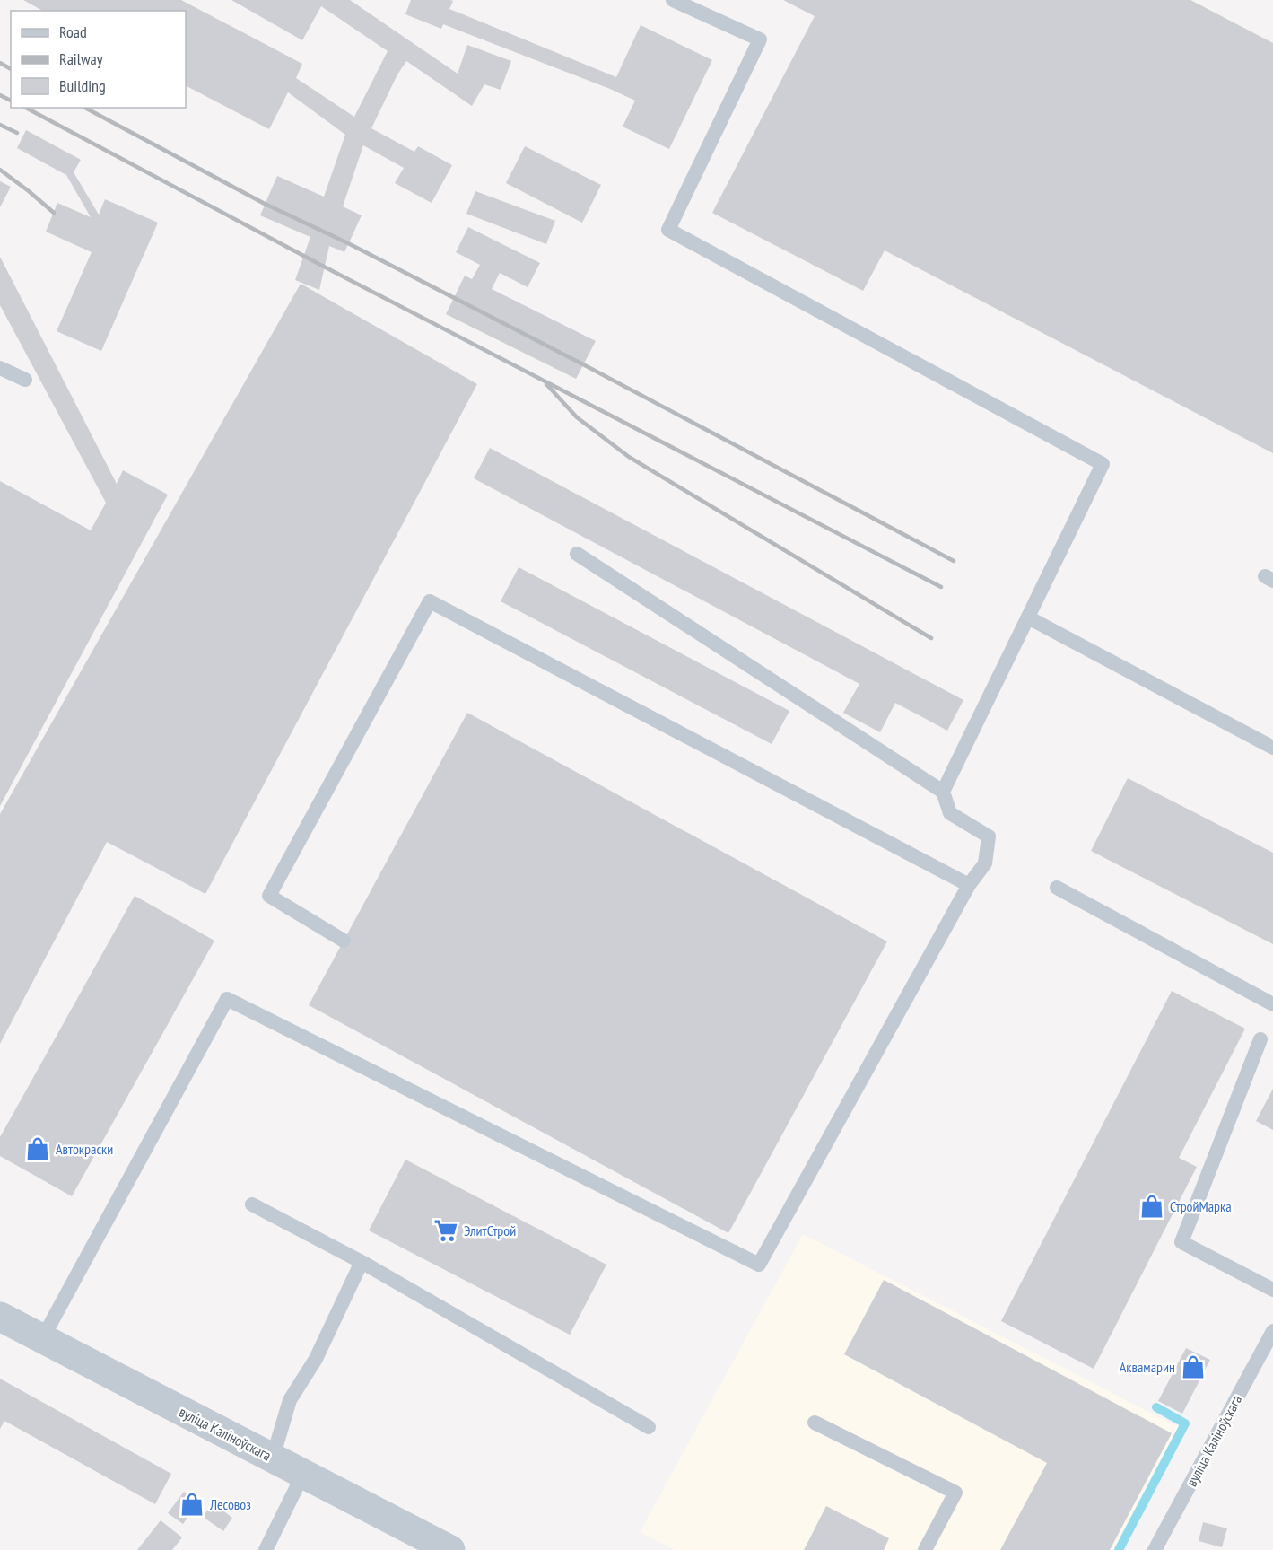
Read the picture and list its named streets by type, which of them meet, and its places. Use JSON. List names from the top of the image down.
{
  "streets": {
    "street": ["вуліца Каліноўскага"]
  },
  "places": {
    "shop": [
      "Автокраски",
      "СтройМарка",
      "Аквамарин",
      "Лесовоз"
    ],
    "supermarket": ["ЭлитСтрой"]
  },
  "legend": ["Road", "Railway", "Building"]
}
